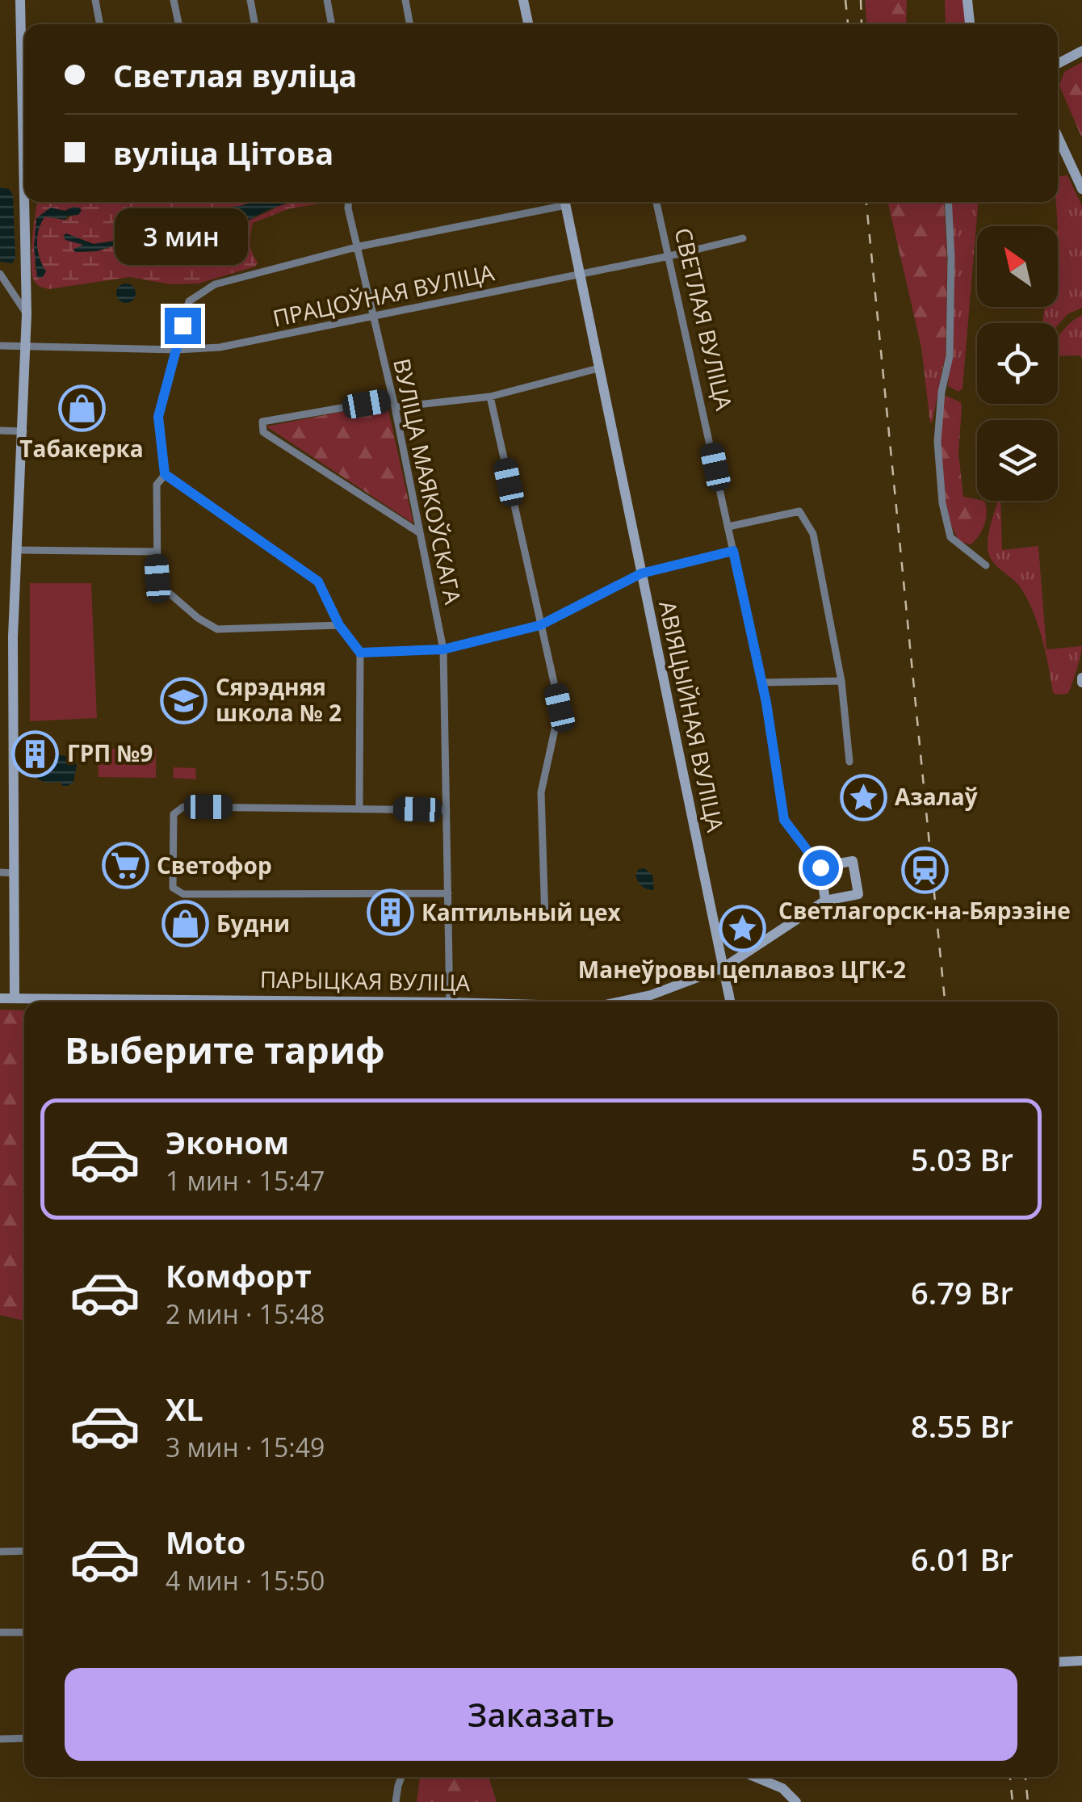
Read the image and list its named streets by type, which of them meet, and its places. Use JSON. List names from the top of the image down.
{
  "streets": {
    "street": [
      "ПРАЦОЎНАЯ ВУЛІЦА",
      "СВЕТЛАЯ ВУЛІЦА",
      "ВУЛІЦА МАЯКОЎСКАГА",
      "АВІЯЦЫЙНАЯ ВУЛІЦА",
      "ПАРЫЦКАЯ ВУЛІЦА"
    ]
  },
  "crossings": [
    ["ПРАЦОЎНАЯ ВУЛІЦА", "СВЕТЛАЯ ВУЛІЦА"],
    ["ПРАЦОЎНАЯ ВУЛІЦА", "ВУЛІЦА МАЯКОЎСКАГА"],
    ["ПРАЦОЎНАЯ ВУЛІЦА", "АВІЯЦЫЙНАЯ ВУЛІЦА"],
    ["СВЕТЛАЯ ВУЛІЦА", "ПАРЫЦКАЯ ВУЛІЦА"],
    ["АВІЯЦЫЙНАЯ ВУЛІЦА", "ПАРЫЦКАЯ ВУЛІЦА"]
  ],
  "places": {
    "shop": ["Табакерка", "Будни"],
    "school or university": ["Сярэдняя школа № 2"],
    "building": ["ГРП №9", "Каптильный цех"],
    "place": ["Азалаў", "Манеўровы цеплавоз ЦГК-2"],
    "supermarket": ["Светофор"],
    "station": ["Светлагорск-на-Бярэзіне"]
  },
  "north": "top left",
  "page": {
    "banner": ["Светлая вуліца", "вуліца Цітова"],
    "bubble": "3 мин",
    "heading": "Выберите тариф",
    "list": [
      {
        "name": "Эконом",
        "note": "1 мин · 15:47",
        "value": "5.03 Br"
      },
      {
        "name": "Комфорт",
        "note": "2 мин · 15:48",
        "value": "6.79 Br"
      },
      {
        "name": "XL",
        "note": "3 мин · 15:49",
        "value": "8.55 Br"
      },
      {
        "name": "Moto",
        "note": "4 мин · 15:50",
        "value": "6.01 Br"
      }
    ],
    "buttons": "Заказать"
  }
}
